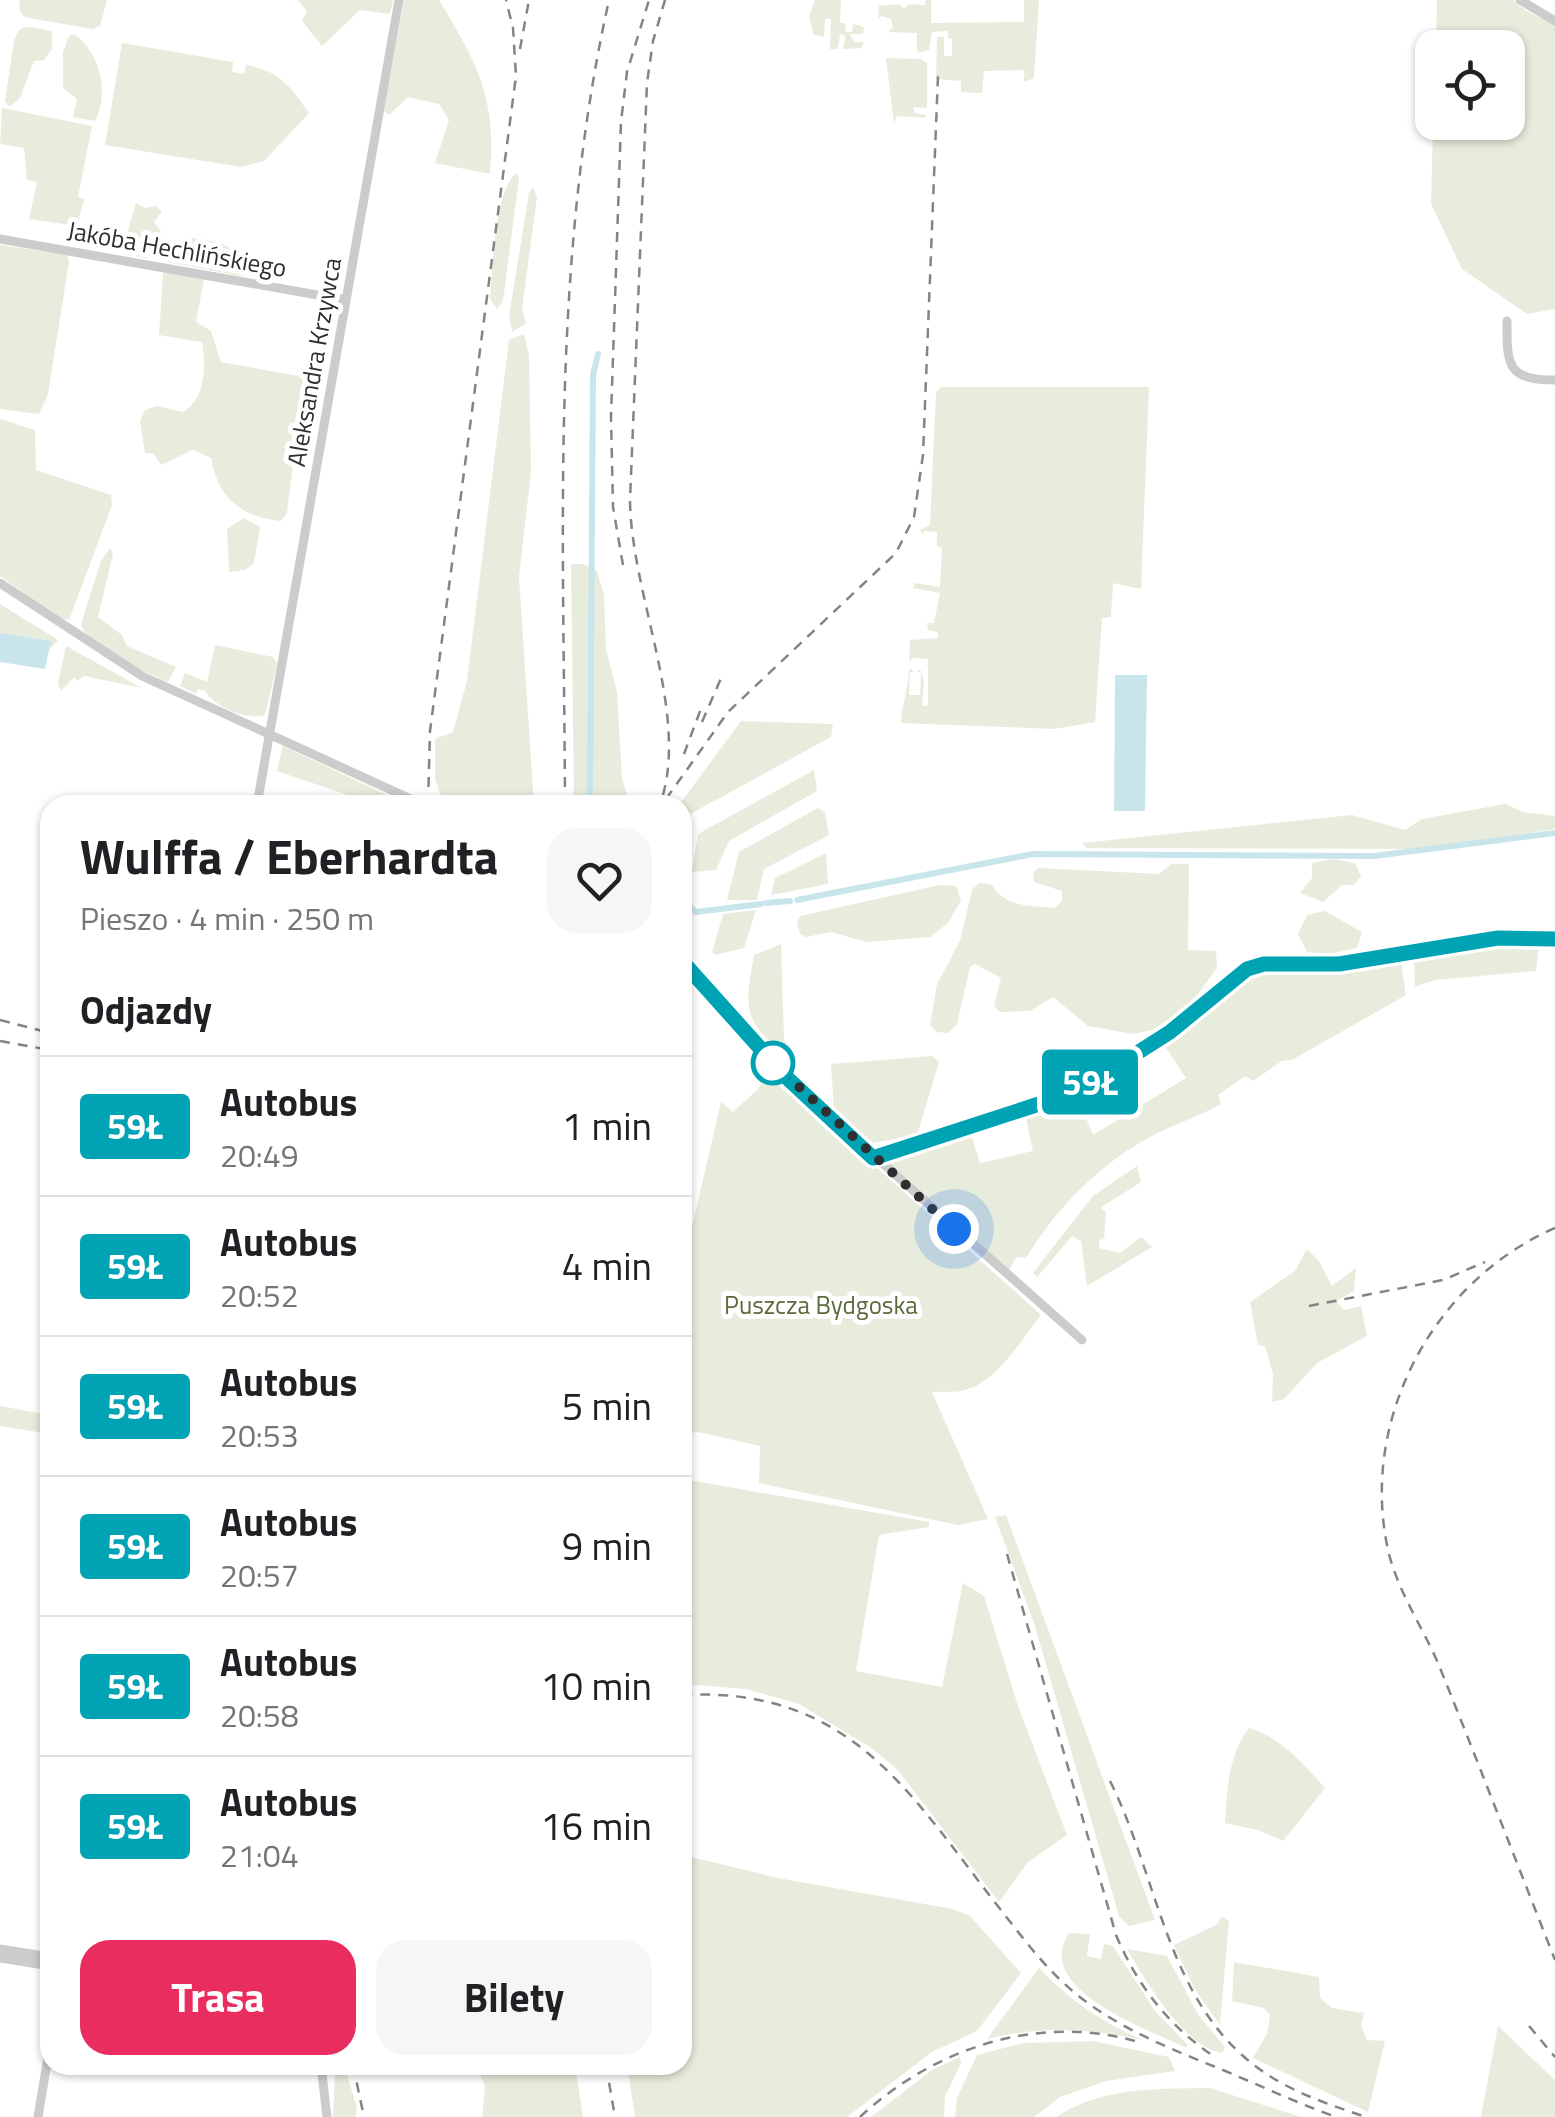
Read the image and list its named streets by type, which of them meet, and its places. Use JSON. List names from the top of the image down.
{
  "streets": {
    "street": ["Jakóba Hechlińskiego", "Aleksandra Krzywca"]
  },
  "crossings": [
    ["Jakóba Hechlińskiego", "Aleksandra Krzywca"]
  ],
  "parks": ["Puszcza Bydgoska"],
  "lines": ["bus line 59Ł"],
  "page": {
    "on_map": "59Ł",
    "heading": [
      ["Wulffa / Eberhardta", "Pieszo · 4 min · 250 m"],
      "Odjazdy"
    ],
    "list": [
      {
        "mark": "59Ł",
        "name": "Autobus",
        "note": "20:49",
        "value": "1 min"
      },
      {
        "mark": "59Ł",
        "name": "Autobus",
        "note": "20:52",
        "value": "4 min"
      },
      {
        "mark": "59Ł",
        "name": "Autobus",
        "note": "20:53",
        "value": "5 min"
      },
      {
        "mark": "59Ł",
        "name": "Autobus",
        "note": "20:57",
        "value": "9 min"
      },
      {
        "mark": "59Ł",
        "name": "Autobus",
        "note": "20:58",
        "value": "10 min"
      },
      {
        "mark": "59Ł",
        "name": "Autobus",
        "note": "21:04",
        "value": "16 min"
      }
    ],
    "buttons": ["Trasa", "Bilety"]
  }
}
